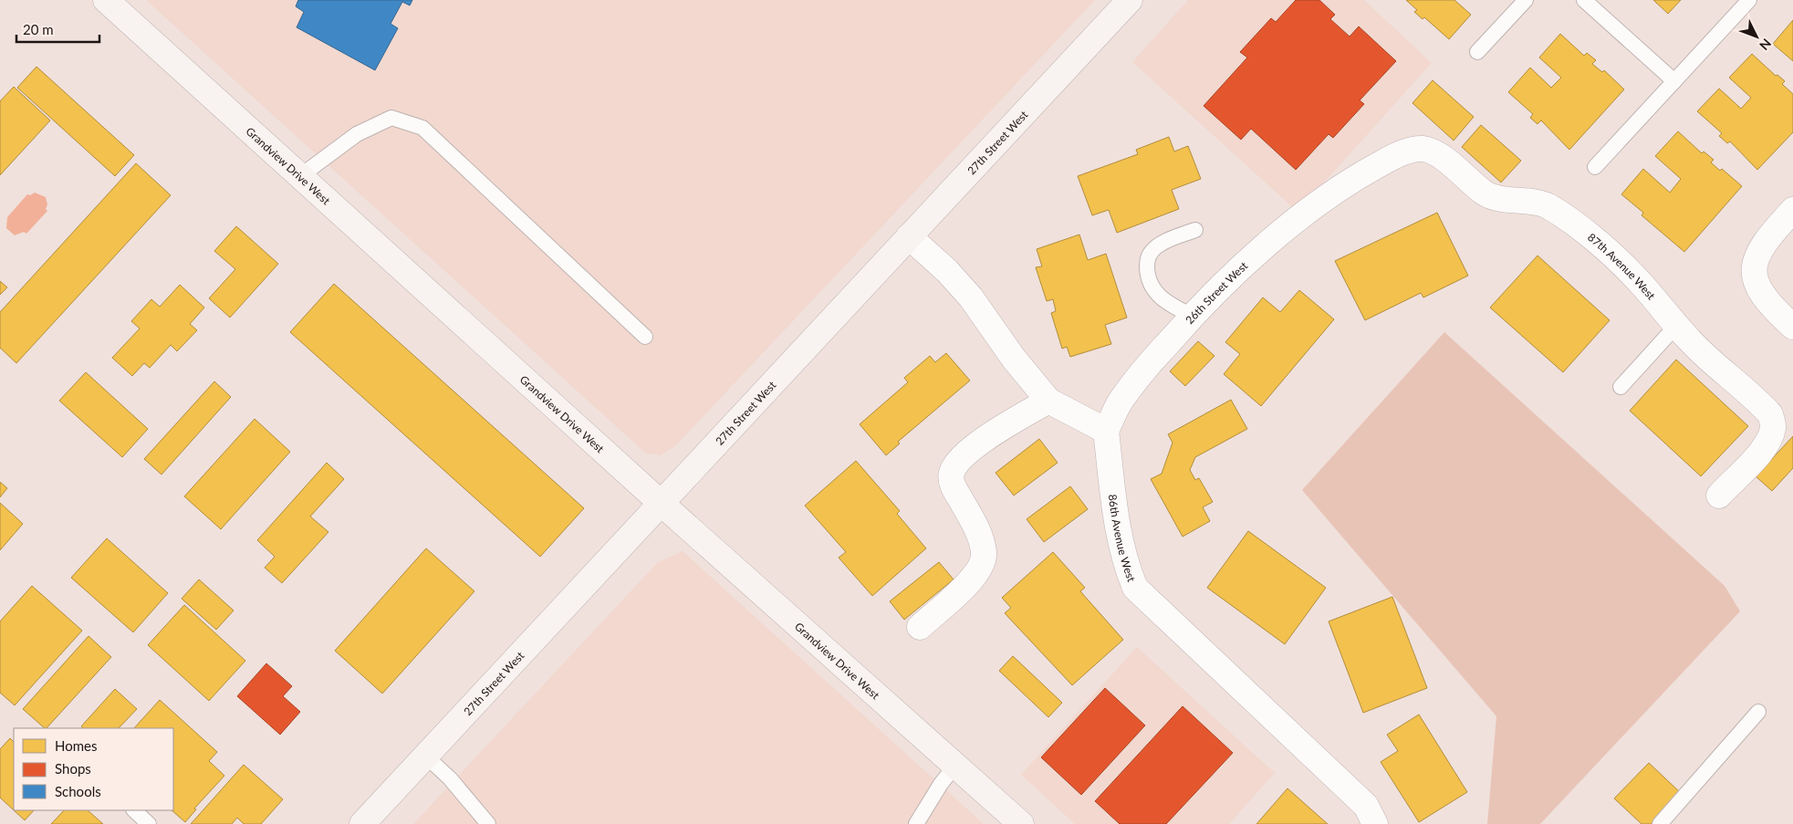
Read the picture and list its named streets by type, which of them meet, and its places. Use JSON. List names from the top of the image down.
{
  "streets": {
    "street": [
      "27th Street West",
      "Grandview Drive West",
      "87th Avenue West",
      "26th Street West",
      "86th Avenue West"
    ]
  },
  "crossings": [
    ["27th Street West", "Grandview Drive West"],
    ["87th Avenue West", "26th Street West"],
    ["26th Street West", "86th Avenue West"]
  ],
  "legend": ["Homes", "Shops", "Schools"],
  "scale_bar": "20 m",
  "north": "bottom right"
}
